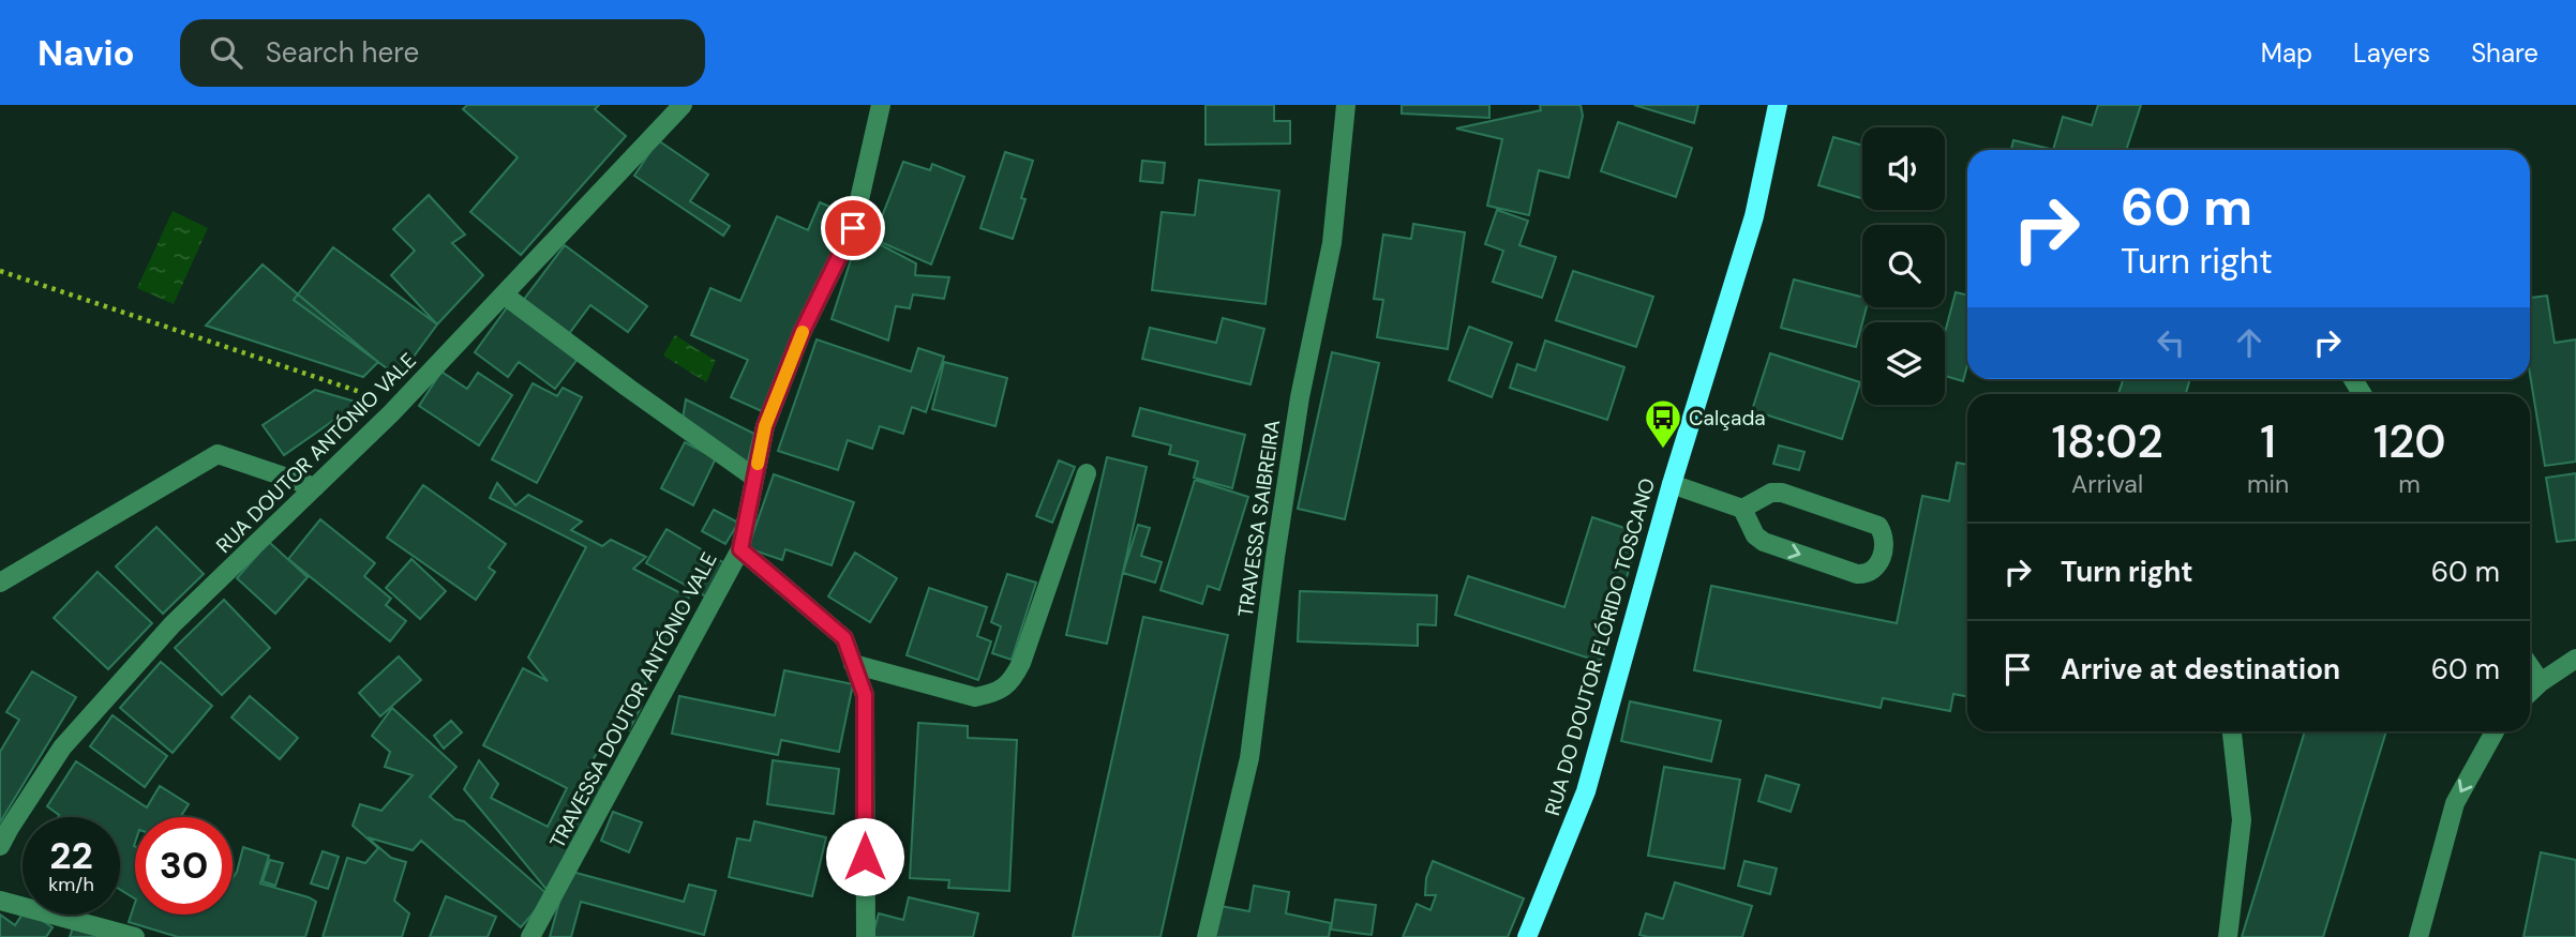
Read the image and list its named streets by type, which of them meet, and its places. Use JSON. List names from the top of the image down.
{
  "streets": {
    "main road": ["RUA DO DOUTOR FLÓRIDO TOSCANO"],
    "street": ["RUA DOUTOR ANTÓNIO VALE", "TRAVESSA SAIBREIRA", "TRAVESSA DOUTOR ANTÓNIO VALE"]
  },
  "places": {
    "bus stop": ["Calçada"]
  },
  "page": {
    "header": "Navio",
    "search": "Search here",
    "nav": ["Map", "Layers", "Share"],
    "turn": ["60 m", "Turn right"],
    "eta": [
      "18:02",
      "Arrival",
      "1",
      "min",
      "120",
      "m"
    ],
    "list": [
      {
        "name": "Turn right",
        "value": "60 m"
      },
      {
        "name": "Arrive at destination",
        "value": "60 m"
      }
    ],
    "speed": "22 km/h",
    "limit": "30"
  }
}
